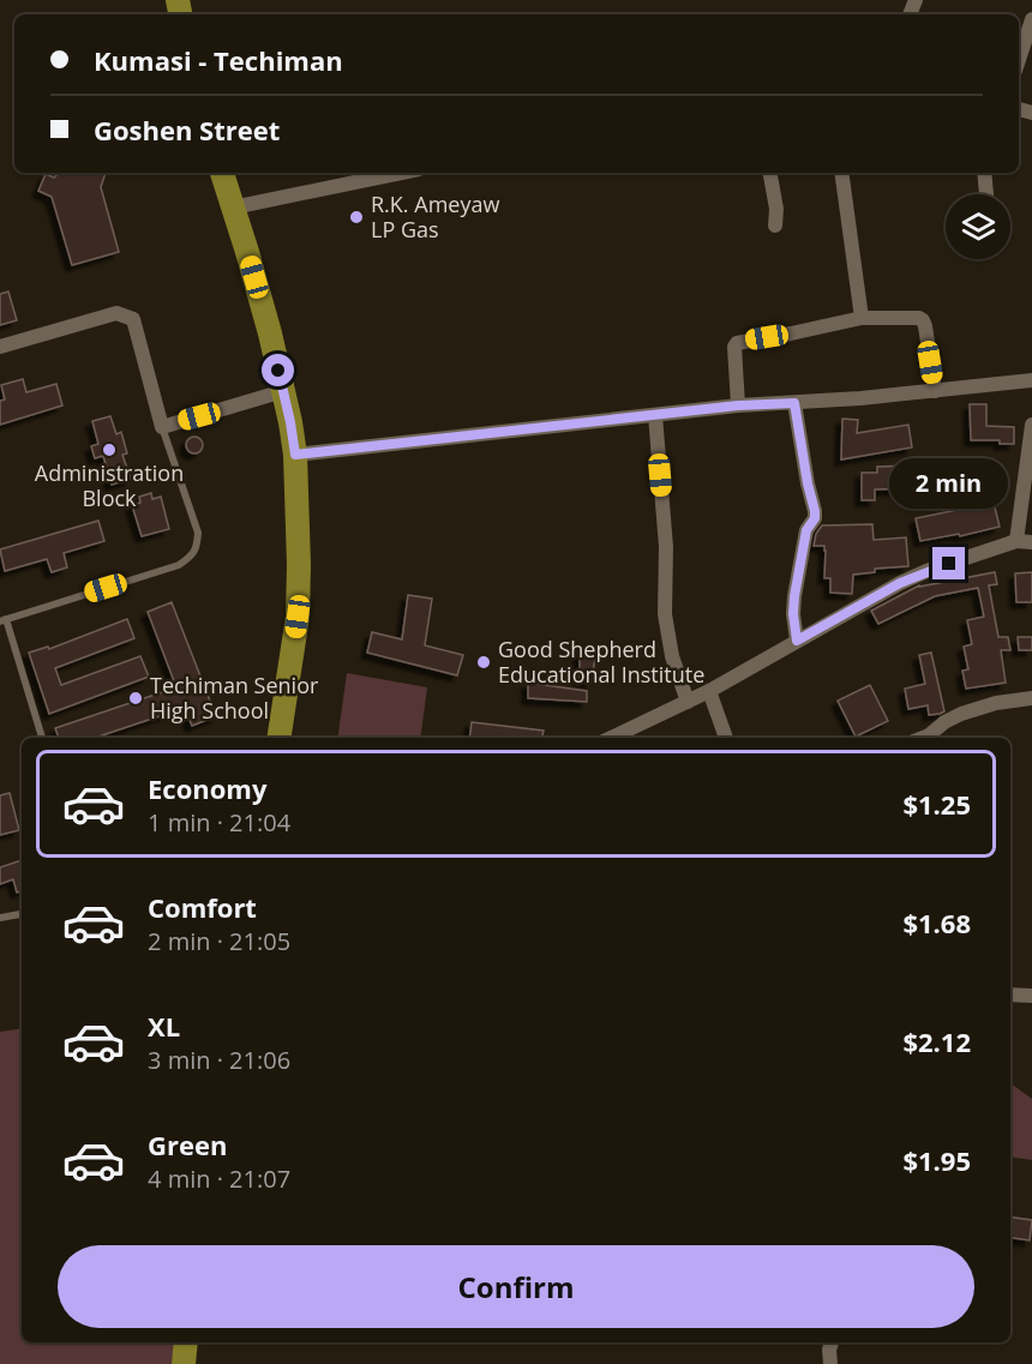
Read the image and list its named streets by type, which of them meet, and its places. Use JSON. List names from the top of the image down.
{
  "places": [
    "R.K. Ameyaw LP Gas",
    "Administration Block",
    "Good Shepherd Educational Institute",
    "Techiman Senior High School"
  ],
  "page": {
    "banner": ["Kumasi - Techiman", "Goshen Street"],
    "bubble": "2 min",
    "list": [
      {
        "name": "Economy",
        "note": "1 min · 21:04",
        "value": "$1.25"
      },
      {
        "name": "Comfort",
        "note": "2 min · 21:05",
        "value": "$1.68"
      },
      {
        "name": "XL",
        "note": "3 min · 21:06",
        "value": "$2.12"
      },
      {
        "name": "Green",
        "note": "4 min · 21:07",
        "value": "$1.95"
      }
    ],
    "buttons": "Confirm"
  }
}
